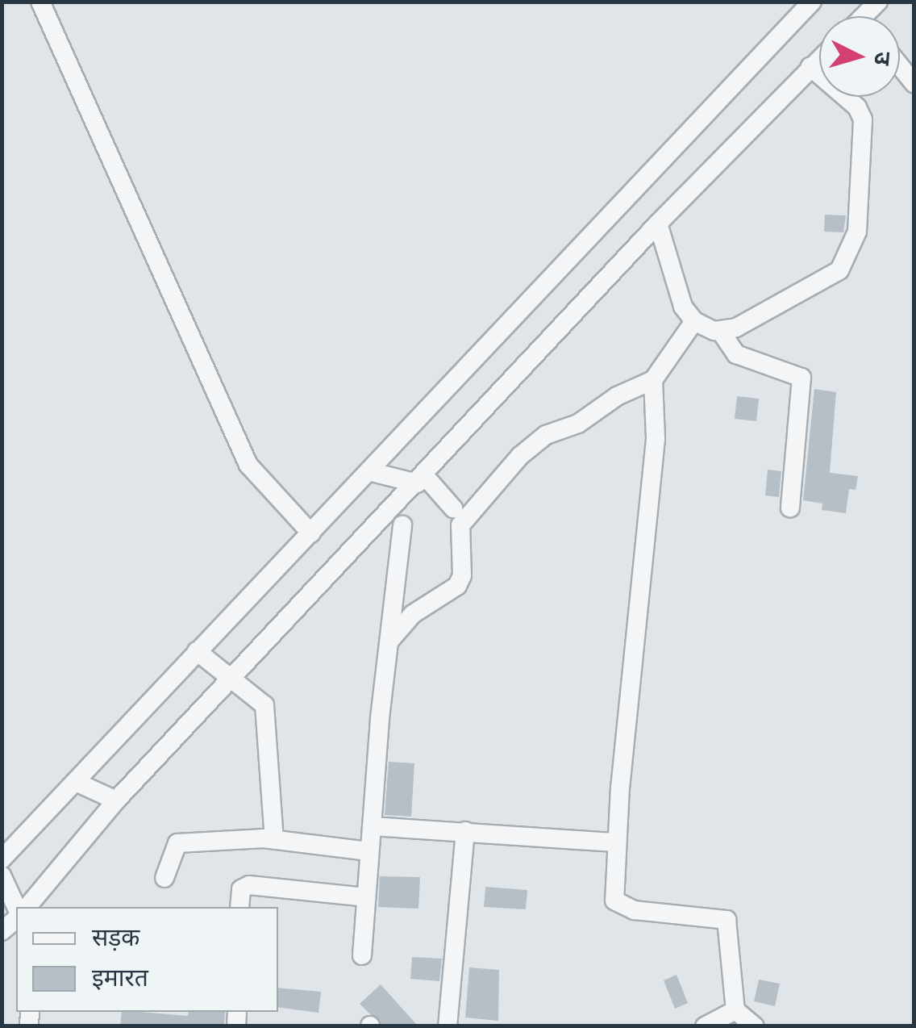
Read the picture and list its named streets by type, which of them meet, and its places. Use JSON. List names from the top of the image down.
{
  "legend": ["सड़क", "इमारत"],
  "north": "right"
}
